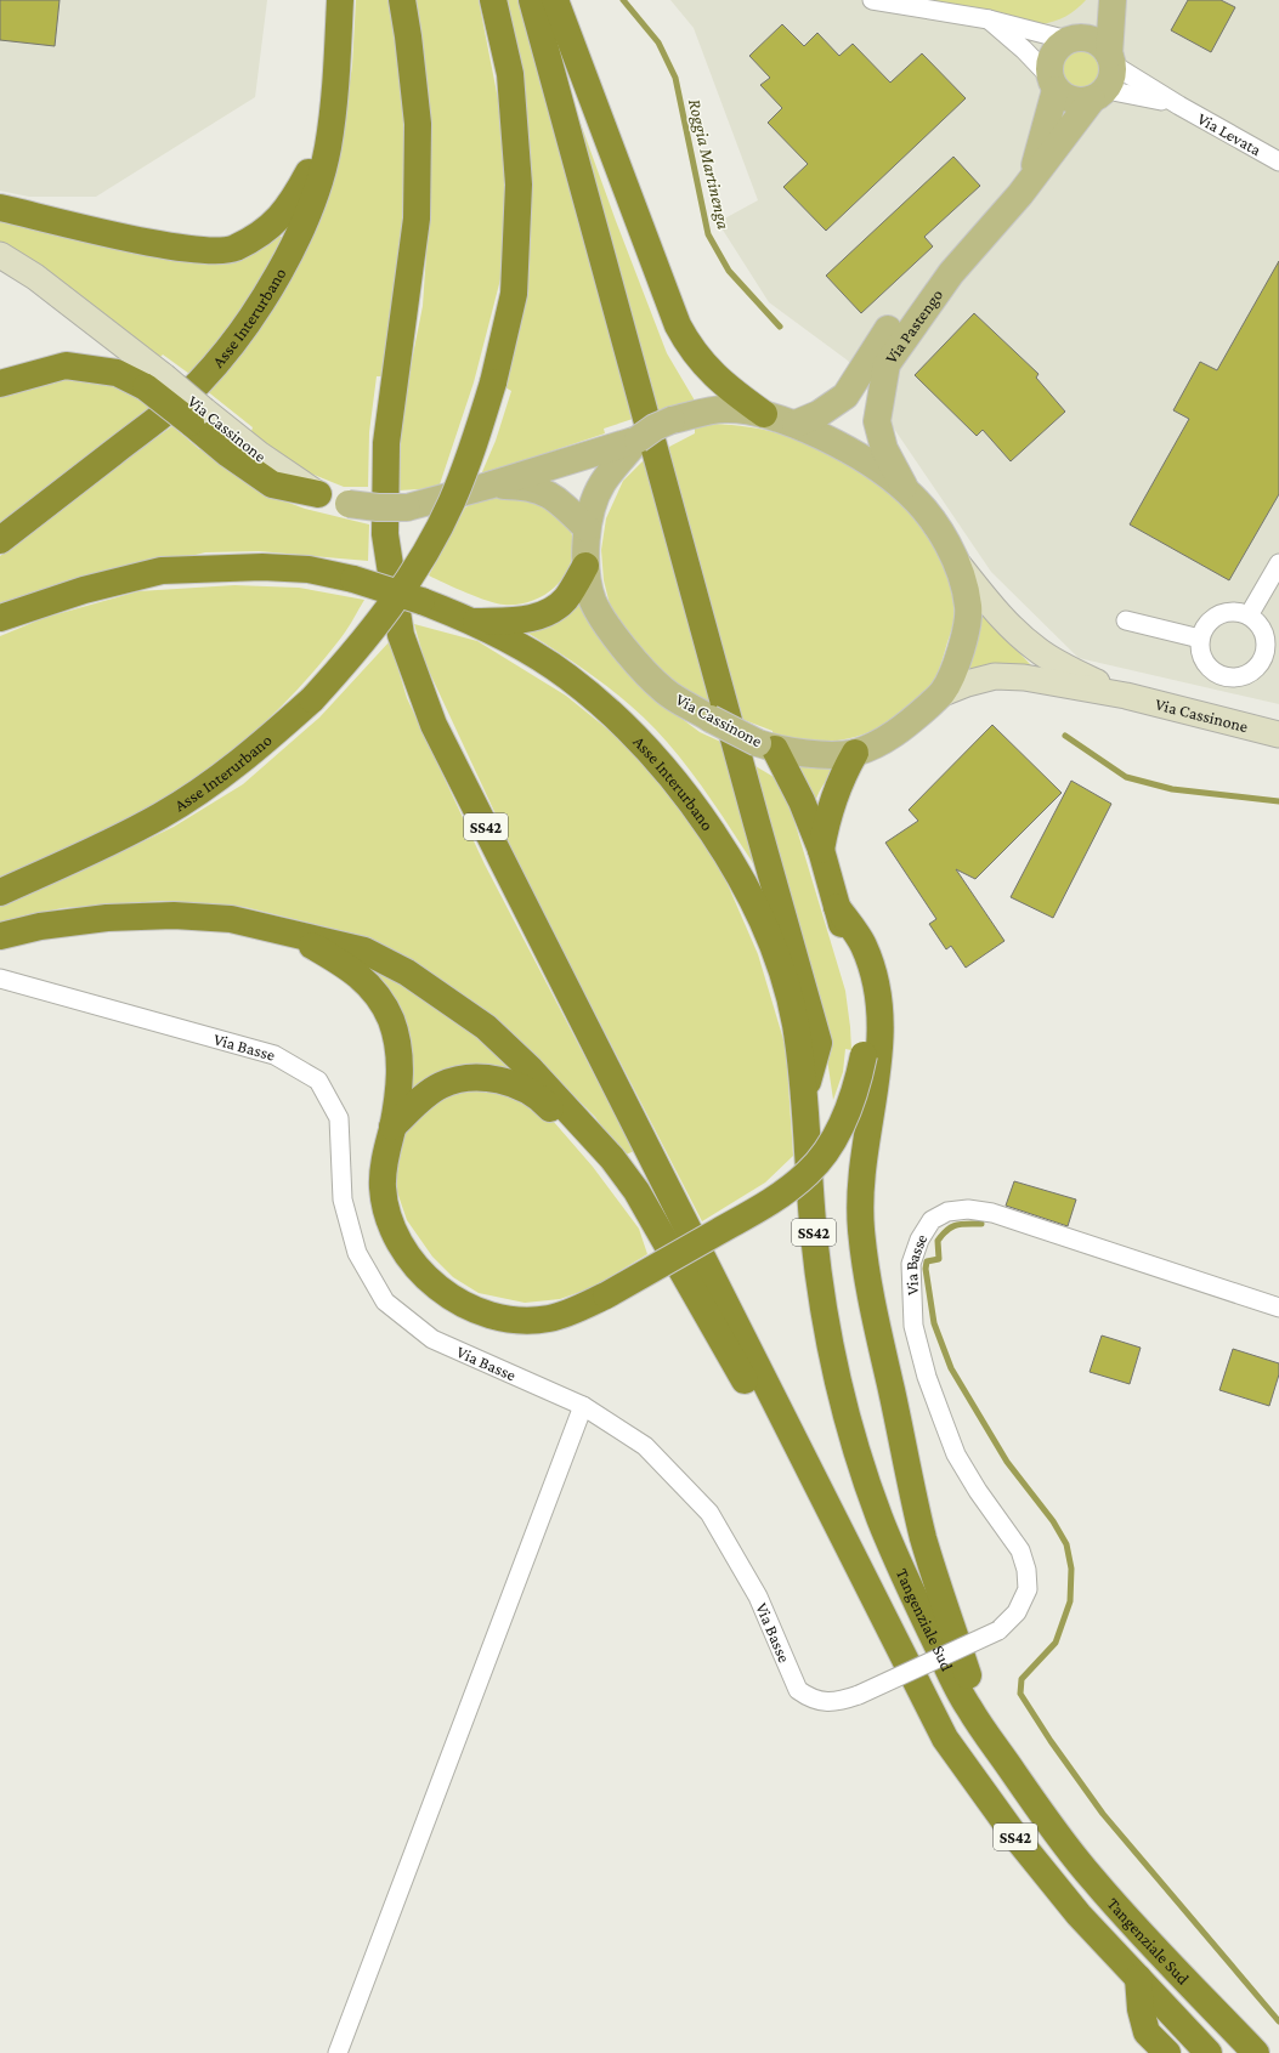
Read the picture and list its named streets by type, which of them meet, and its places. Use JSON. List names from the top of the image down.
{
  "streets": {
    "highway": ["Asse Interurbano", "SS42", "Tangenziale Sud"],
    "main road": ["Via Pastengo", "Via Cassinone"],
    "street": ["Via Levata", "Via Basse"]
  },
  "crossings": [
    ["Via Levata", "Via Pastengo"],
    ["Asse Interurbano", "SS42"],
    ["Asse Interurbano", "Tangenziale Sud"],
    ["Via Pastengo", "Via Cassinone"],
    ["SS42", "Tangenziale Sud"]
  ],
  "water": ["Roggia Martinenga"]
}
